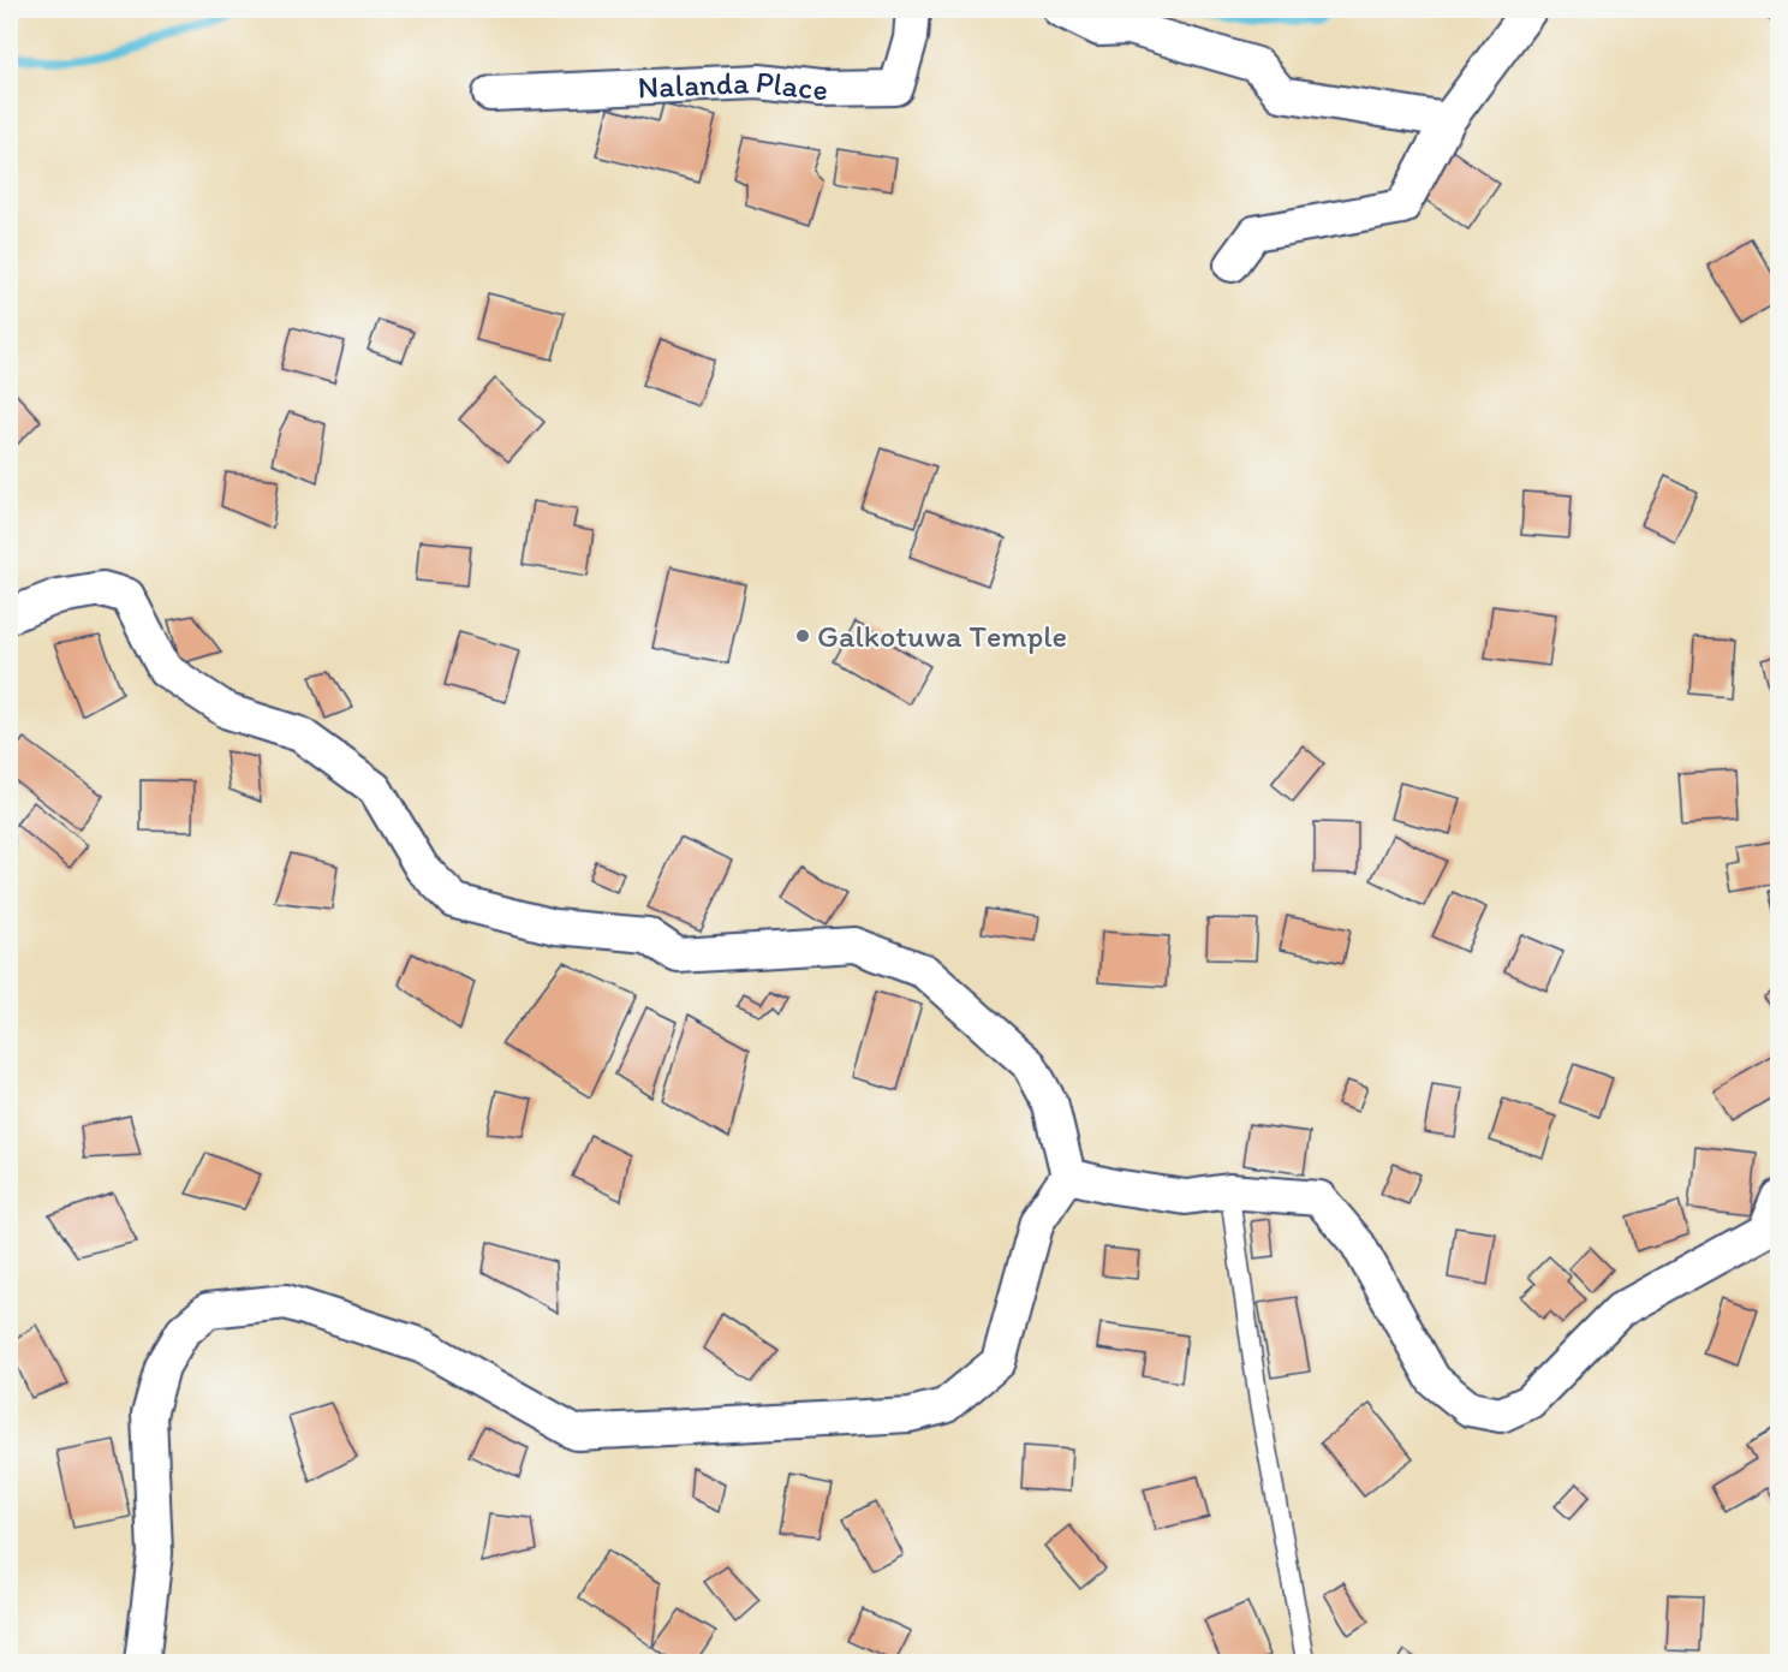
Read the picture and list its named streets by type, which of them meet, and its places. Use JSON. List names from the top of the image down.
{
  "streets": {
    "street": ["Nalanda Place"]
  },
  "places": ["Galkotuwa Temple"]
}
